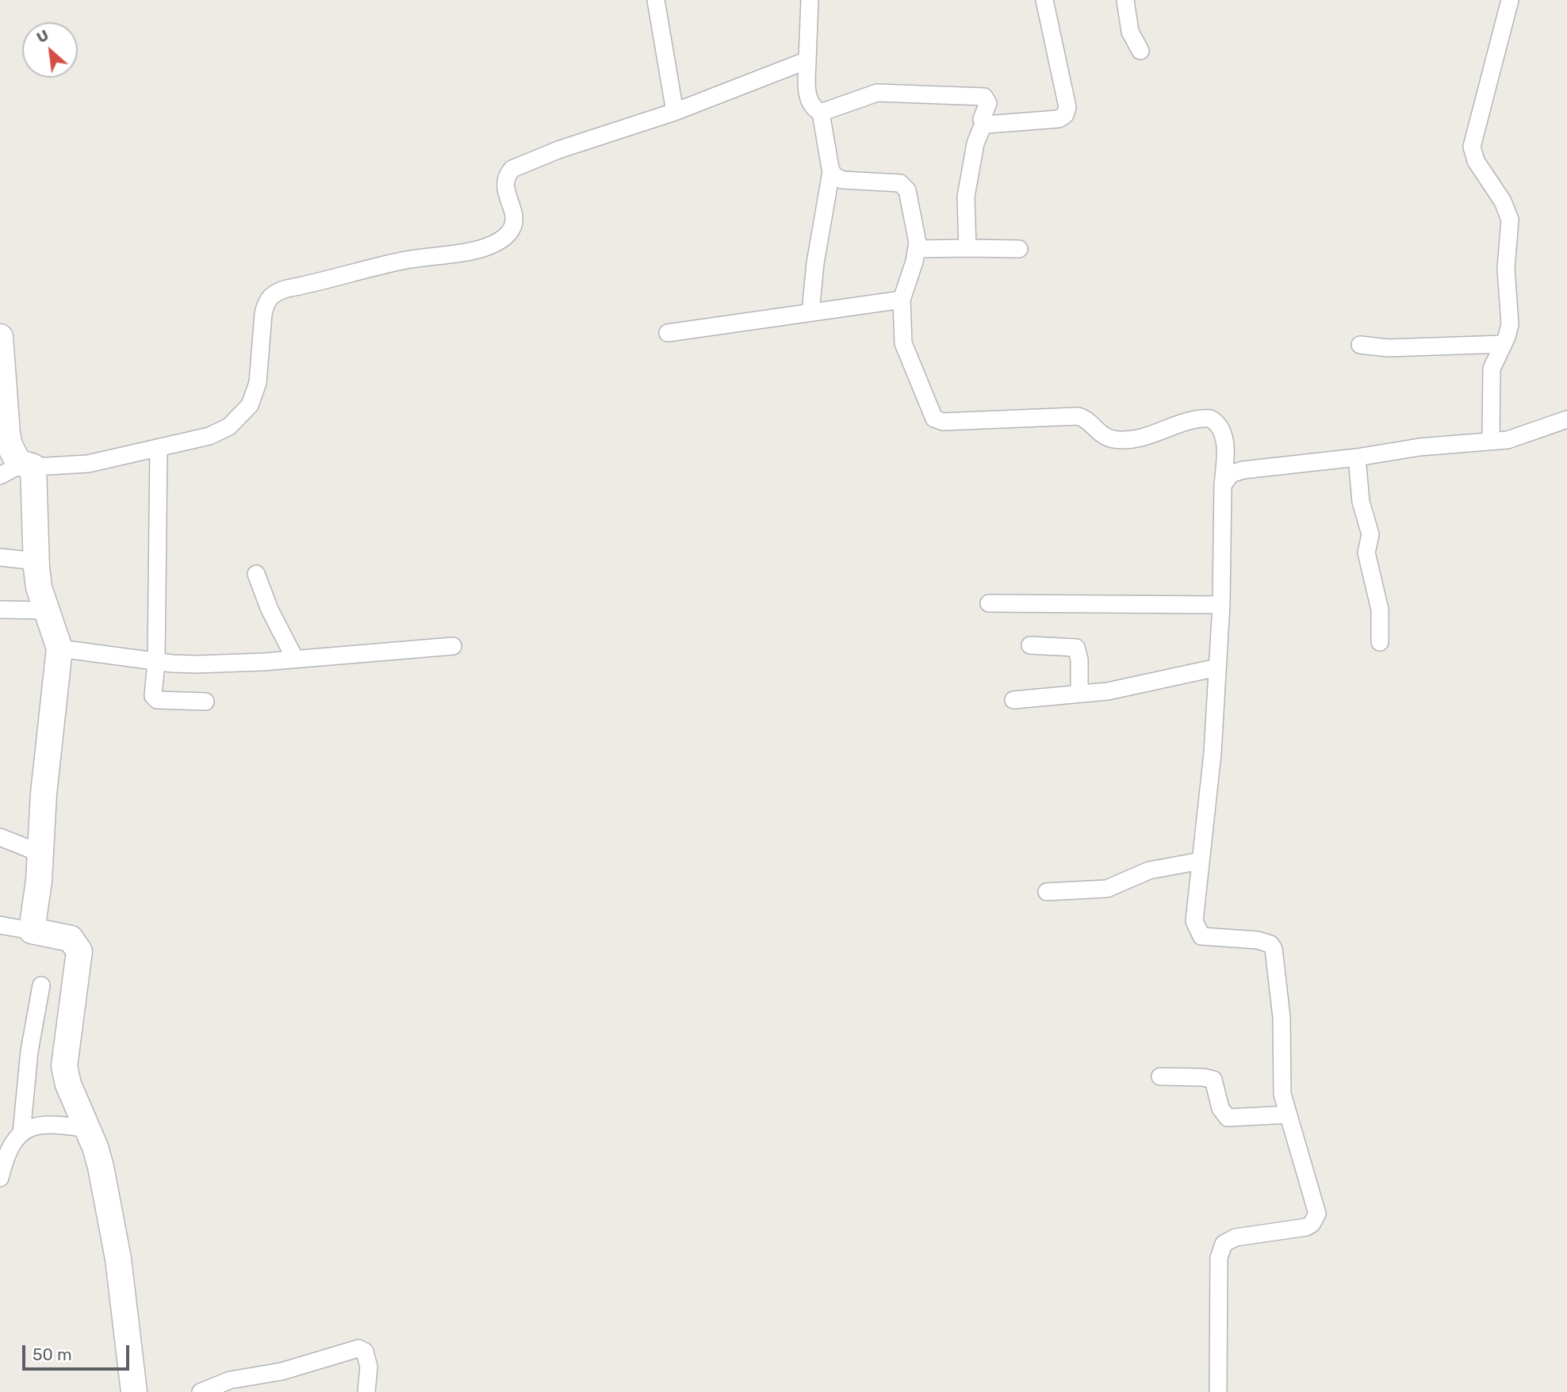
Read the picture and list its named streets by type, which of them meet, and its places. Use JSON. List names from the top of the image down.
{
  "scale_bar": "50 m",
  "north": "top left"
}
